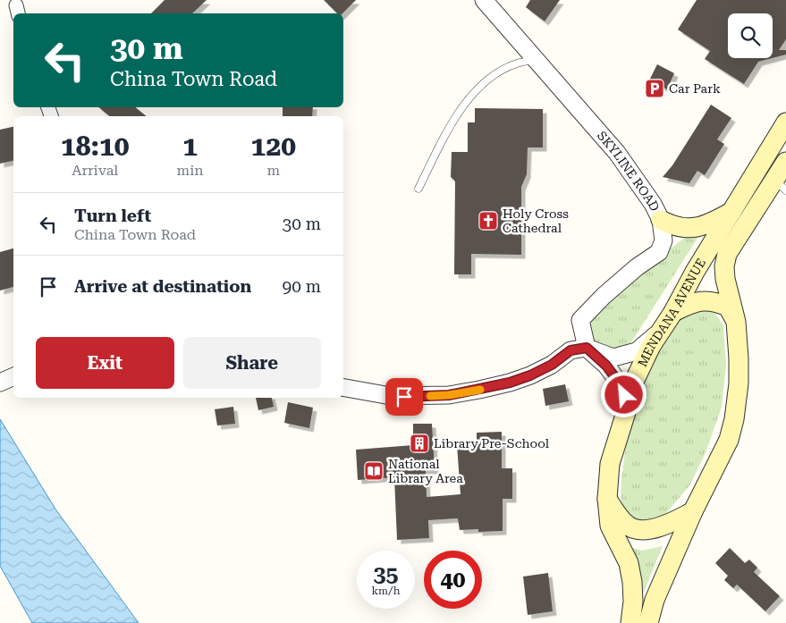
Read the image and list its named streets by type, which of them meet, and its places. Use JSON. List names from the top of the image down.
{
  "streets": {
    "main road": ["MENDANA AVENUE"],
    "street": ["SKYLINE ROAD"]
  },
  "places": {
    "parking": ["Car Park"],
    "church": ["Holy Cross Cathedral"],
    "building": ["Library Pre-School"],
    "library": ["National Library Area"]
  },
  "page": {
    "turn": ["30 m", "China Town Road"],
    "eta": [
      "18:10",
      "Arrival",
      "1",
      "min",
      "120",
      "m"
    ],
    "list": [
      {
        "name": "Turn left",
        "note": "China Town Road",
        "value": "30 m"
      },
      {
        "name": "Arrive at destination",
        "value": "90 m"
      }
    ],
    "buttons": ["Exit", "Share"],
    "speed": "35 km/h",
    "limit": "40"
  }
}
